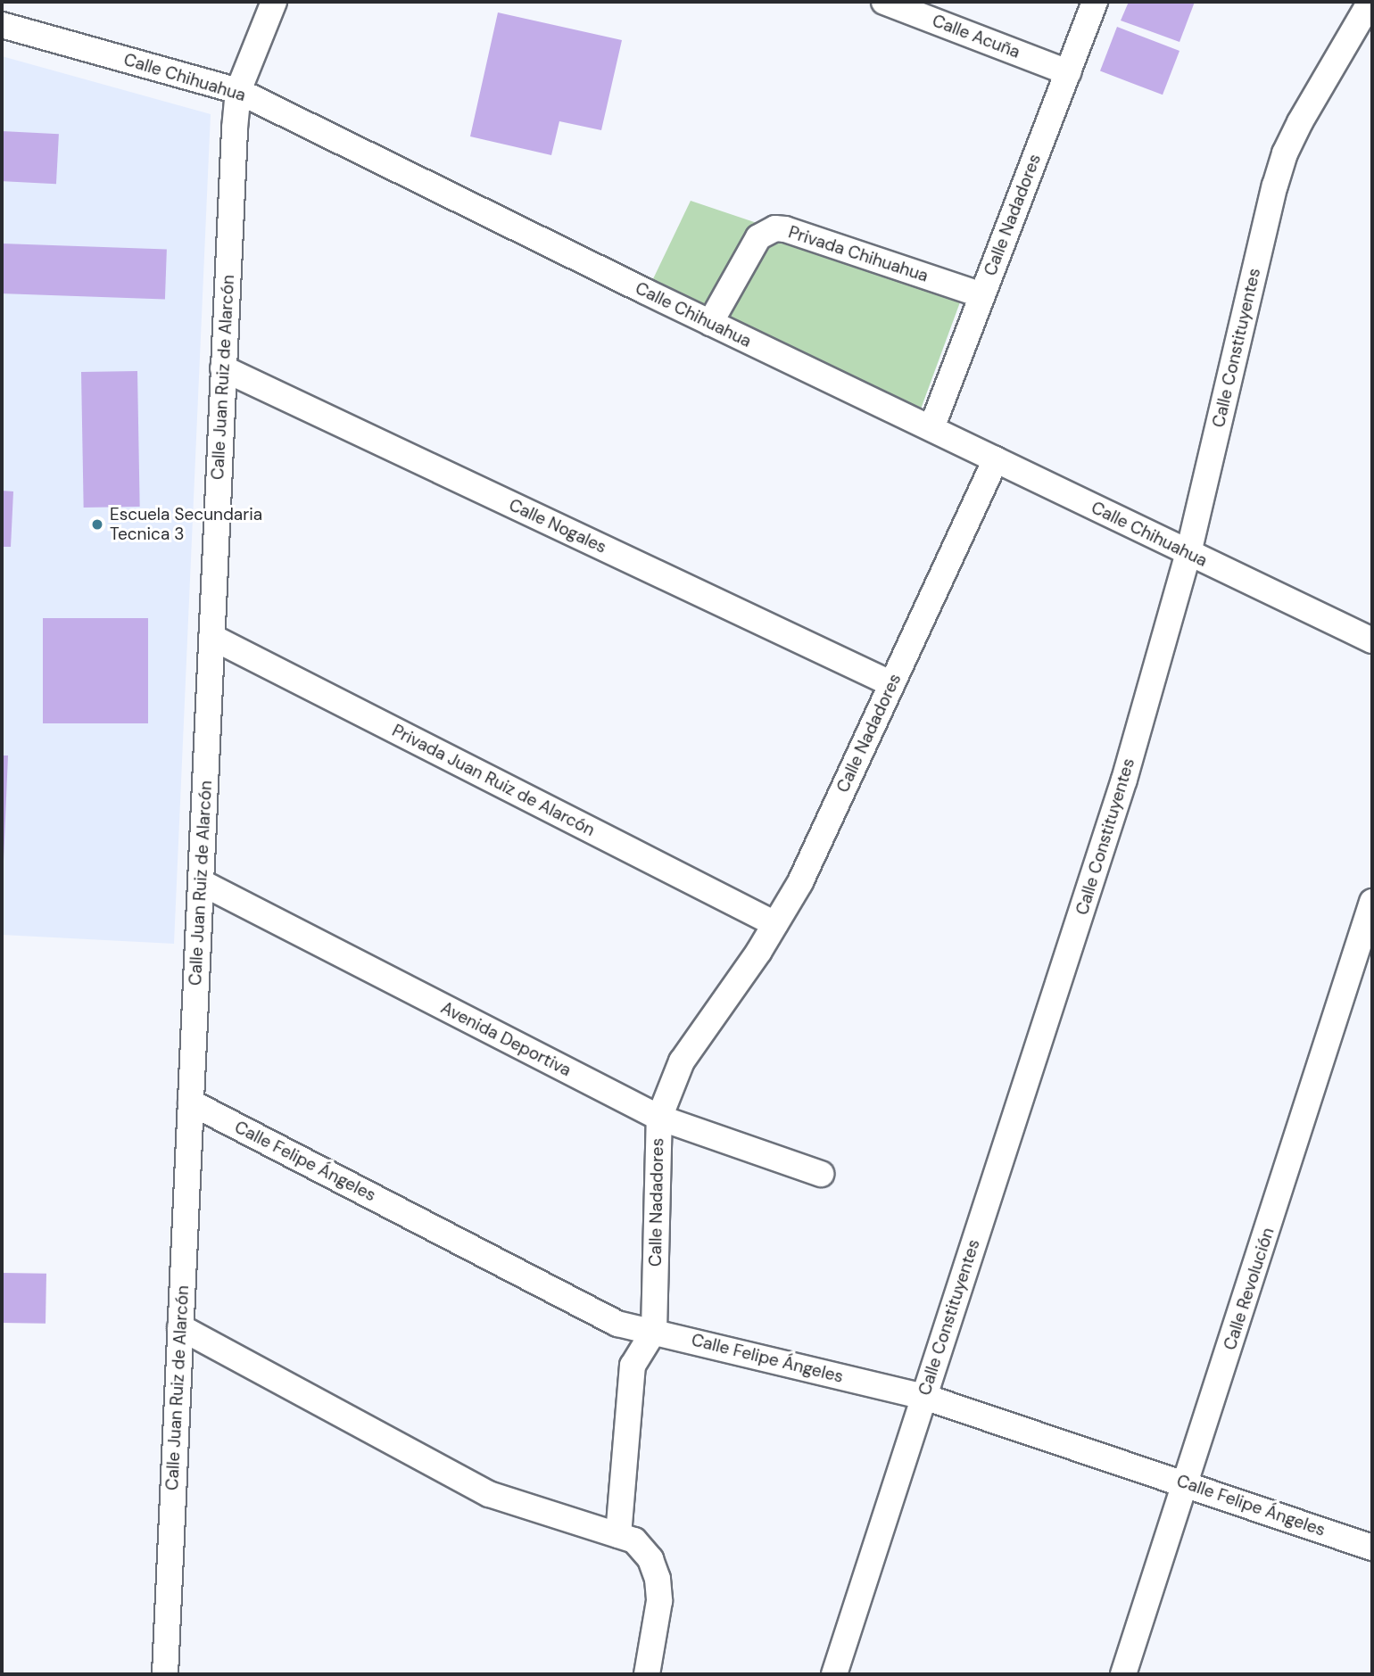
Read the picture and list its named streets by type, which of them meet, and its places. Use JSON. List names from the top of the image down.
{
  "streets": {
    "street": [
      "Calle Acuña",
      "Calle Chihuahua",
      "Calle Nadadores",
      "Privada Chihuahua",
      "Calle Constituyentes",
      "Calle Juan Ruiz de Alarcón",
      "Calle Nogales",
      "Privada Juan Ruiz de Alarcón",
      "Avenida Deportiva",
      "Calle Felipe Ángeles",
      "Calle Revolución"
    ]
  },
  "crossings": [
    ["Calle Acuña", "Calle Nadadores"],
    ["Calle Chihuahua", "Calle Nadadores"],
    ["Calle Chihuahua", "Privada Chihuahua"],
    ["Calle Chihuahua", "Calle Constituyentes"],
    ["Calle Chihuahua", "Calle Juan Ruiz de Alarcón"],
    ["Calle Nadadores", "Privada Chihuahua"],
    ["Calle Nadadores", "Calle Nogales"],
    ["Calle Nadadores", "Privada Juan Ruiz de Alarcón"],
    ["Calle Nadadores", "Avenida Deportiva"],
    ["Calle Nadadores", "Calle Felipe Ángeles"],
    ["Calle Constituyentes", "Calle Felipe Ángeles"],
    ["Calle Juan Ruiz de Alarcón", "Calle Nogales"],
    ["Calle Juan Ruiz de Alarcón", "Privada Juan Ruiz de Alarcón"],
    ["Calle Juan Ruiz de Alarcón", "Avenida Deportiva"],
    ["Calle Juan Ruiz de Alarcón", "Calle Felipe Ángeles"],
    ["Calle Felipe Ángeles", "Calle Revolución"]
  ],
  "places": ["Escuela Secundaria Tecnica 3"]
}
